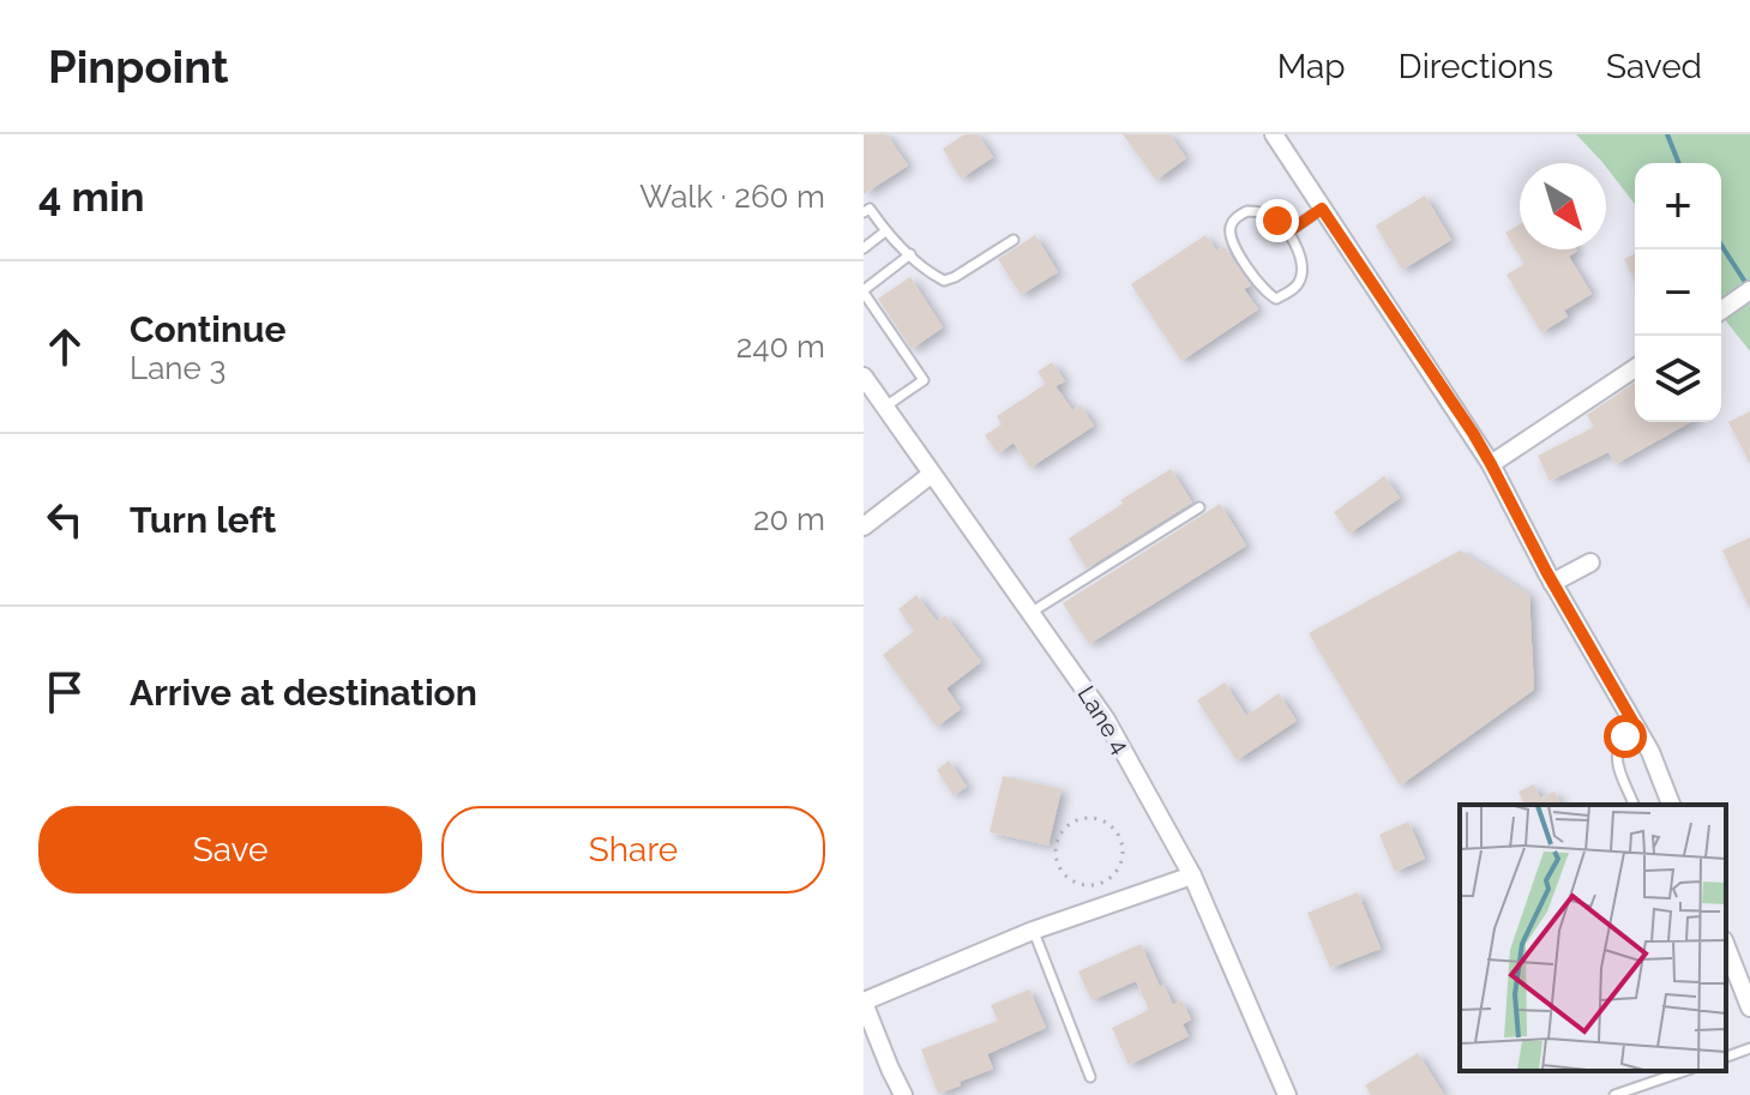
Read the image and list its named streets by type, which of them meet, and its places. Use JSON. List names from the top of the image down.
{
  "streets": {
    "street": ["Lane 4"]
  },
  "north": "bottom right",
  "page": {
    "header": "Pinpoint",
    "nav": ["Map", "Directions", "Saved"],
    "heading": ["4 min", "Walk · 260 m"],
    "map_buttons": ["+", "−"],
    "list": [
      ["Continue", "Lane 3", "240 m"],
      ["Turn left", "20 m"],
      "Arrive at destination"
    ],
    "buttons": ["Save", "Share"]
  }
}
